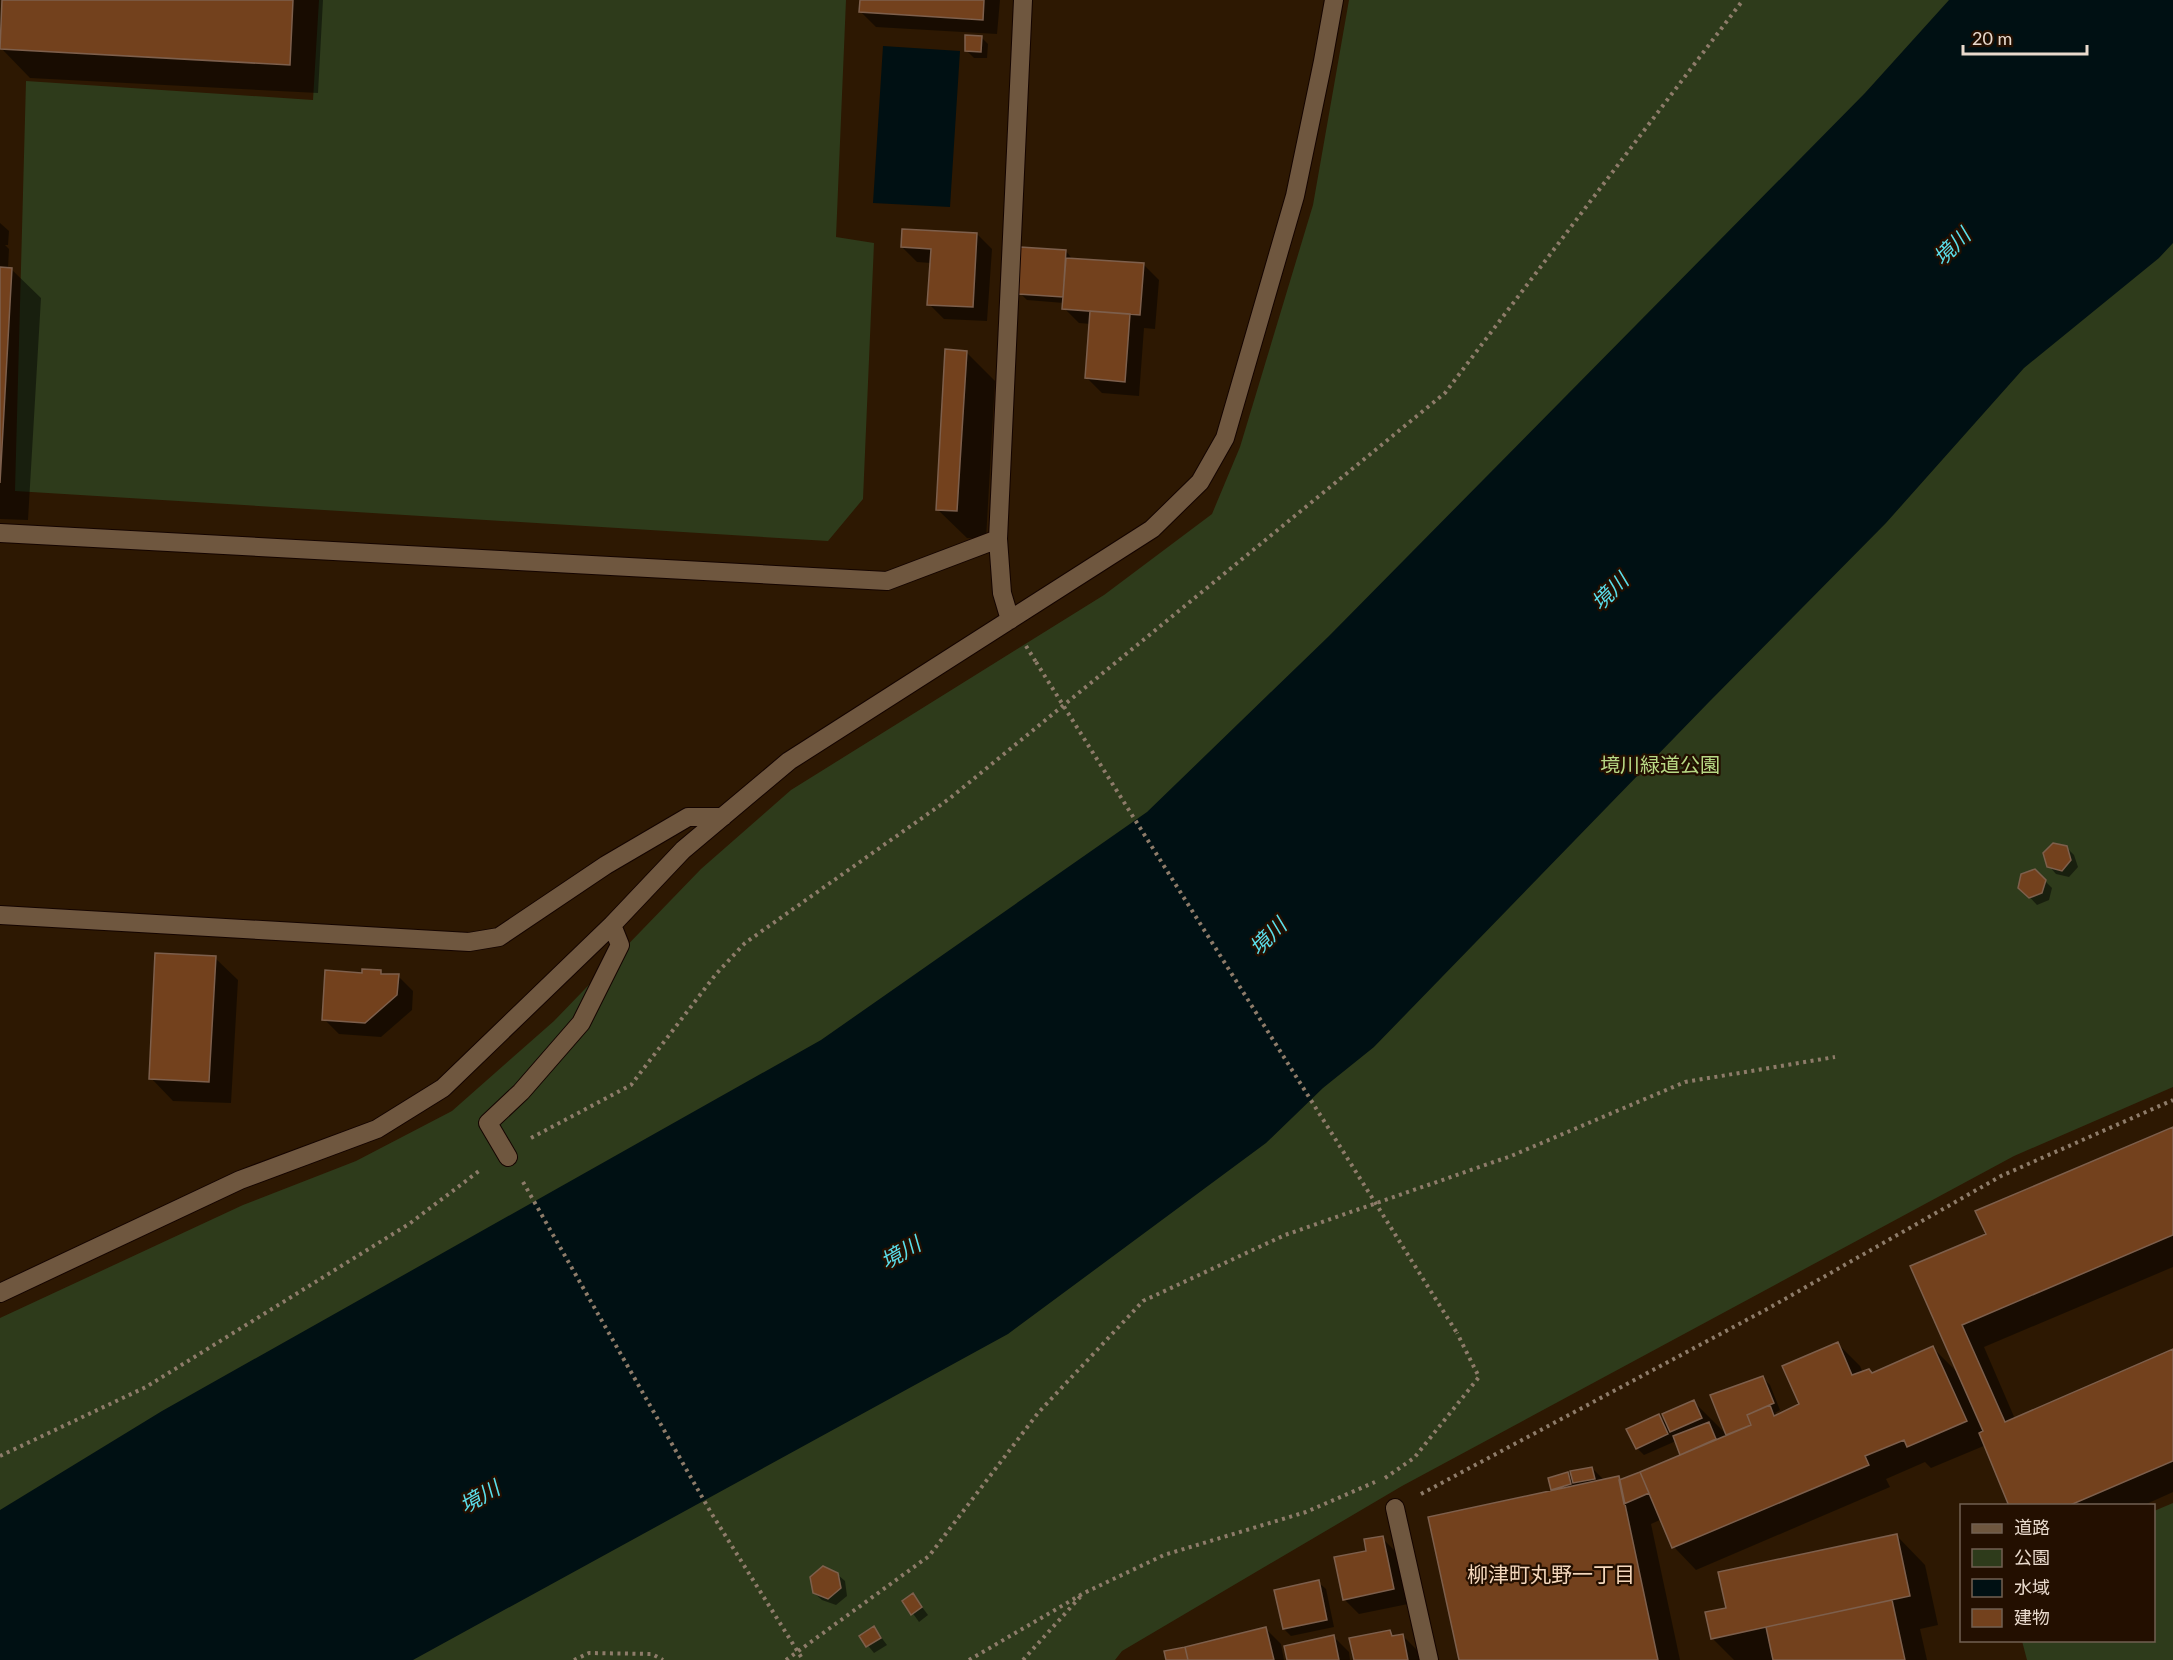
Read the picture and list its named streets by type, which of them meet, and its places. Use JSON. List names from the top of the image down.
{
  "districts": ["柳津町丸野一丁目"],
  "water": ["境川"],
  "parks": ["境川緑道公園"],
  "legend": [
    "道路",
    "公園",
    "水域",
    "建物"
  ],
  "scale_bar": "20 m"
}
